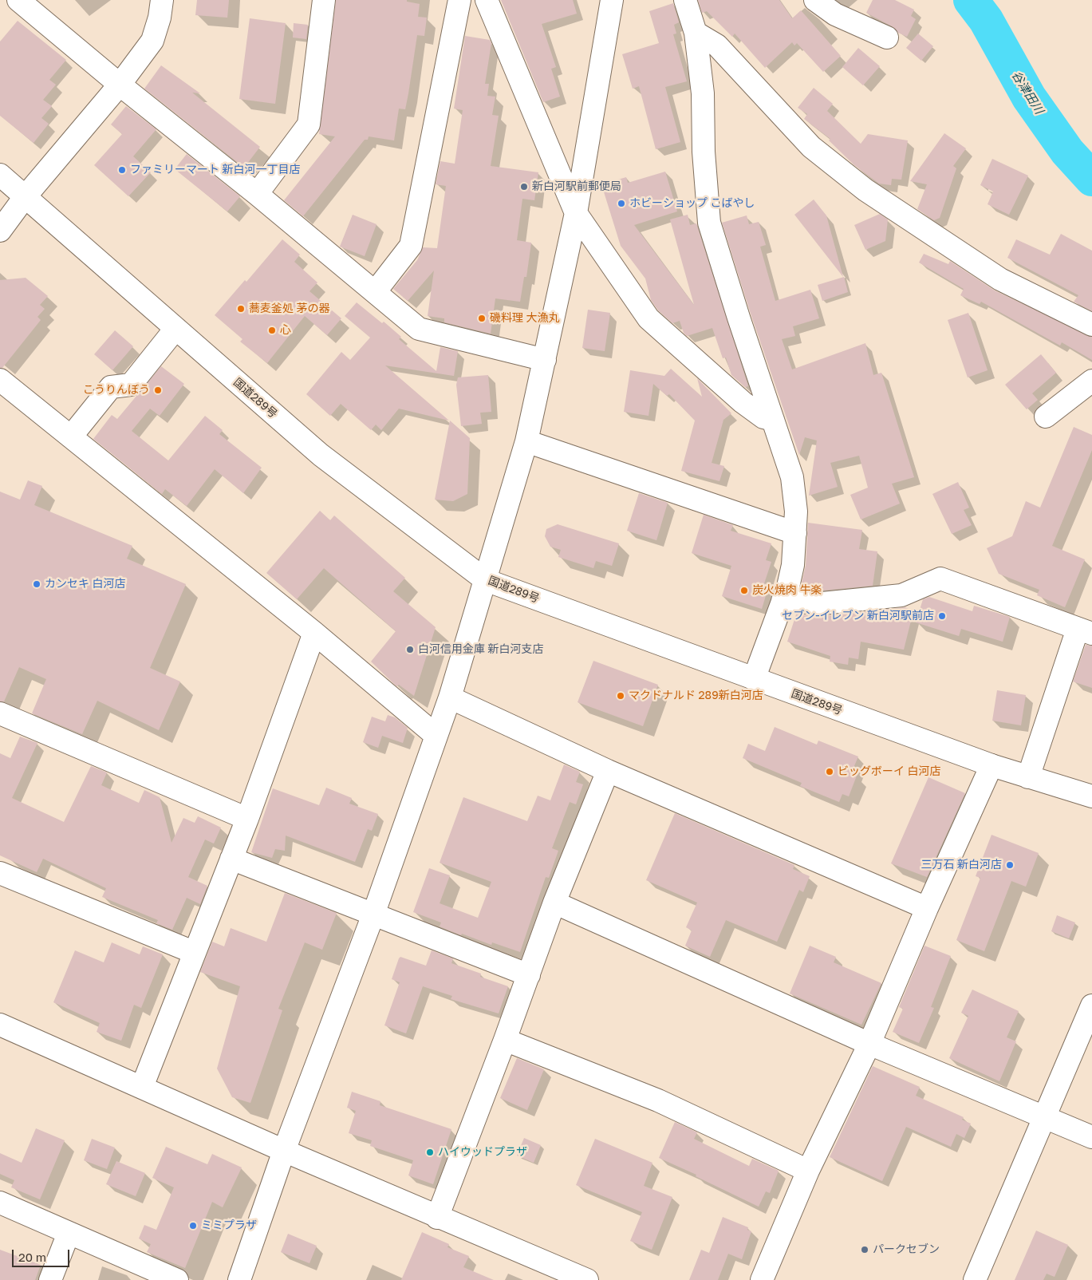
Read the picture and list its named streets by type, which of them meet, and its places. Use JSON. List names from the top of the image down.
{
  "streets": {
    "main road": ["国道289号"]
  },
  "water": ["谷津田川"],
  "places": [
    "ファミリーマート 新白河一丁目店",
    "新白河駅前郵便局",
    "ホビーショップ こばやし",
    "蕎麦釜処 茅の器",
    "磯料理 大漁丸",
    "心",
    "こうりんぼう",
    "カンセキ 白河店",
    "炭火焼肉 牛楽",
    "セブン‐イレブン 新白河駅前店",
    "白河信用金庫 新白河支店",
    "マクドナルド 289新白河店",
    "ビッグボーイ 白河店",
    "三万石 新白河店",
    "ハイウッドプラザ",
    "ミミプラザ",
    "パークセブン"
  ],
  "scale_bar": "20 m"
}
